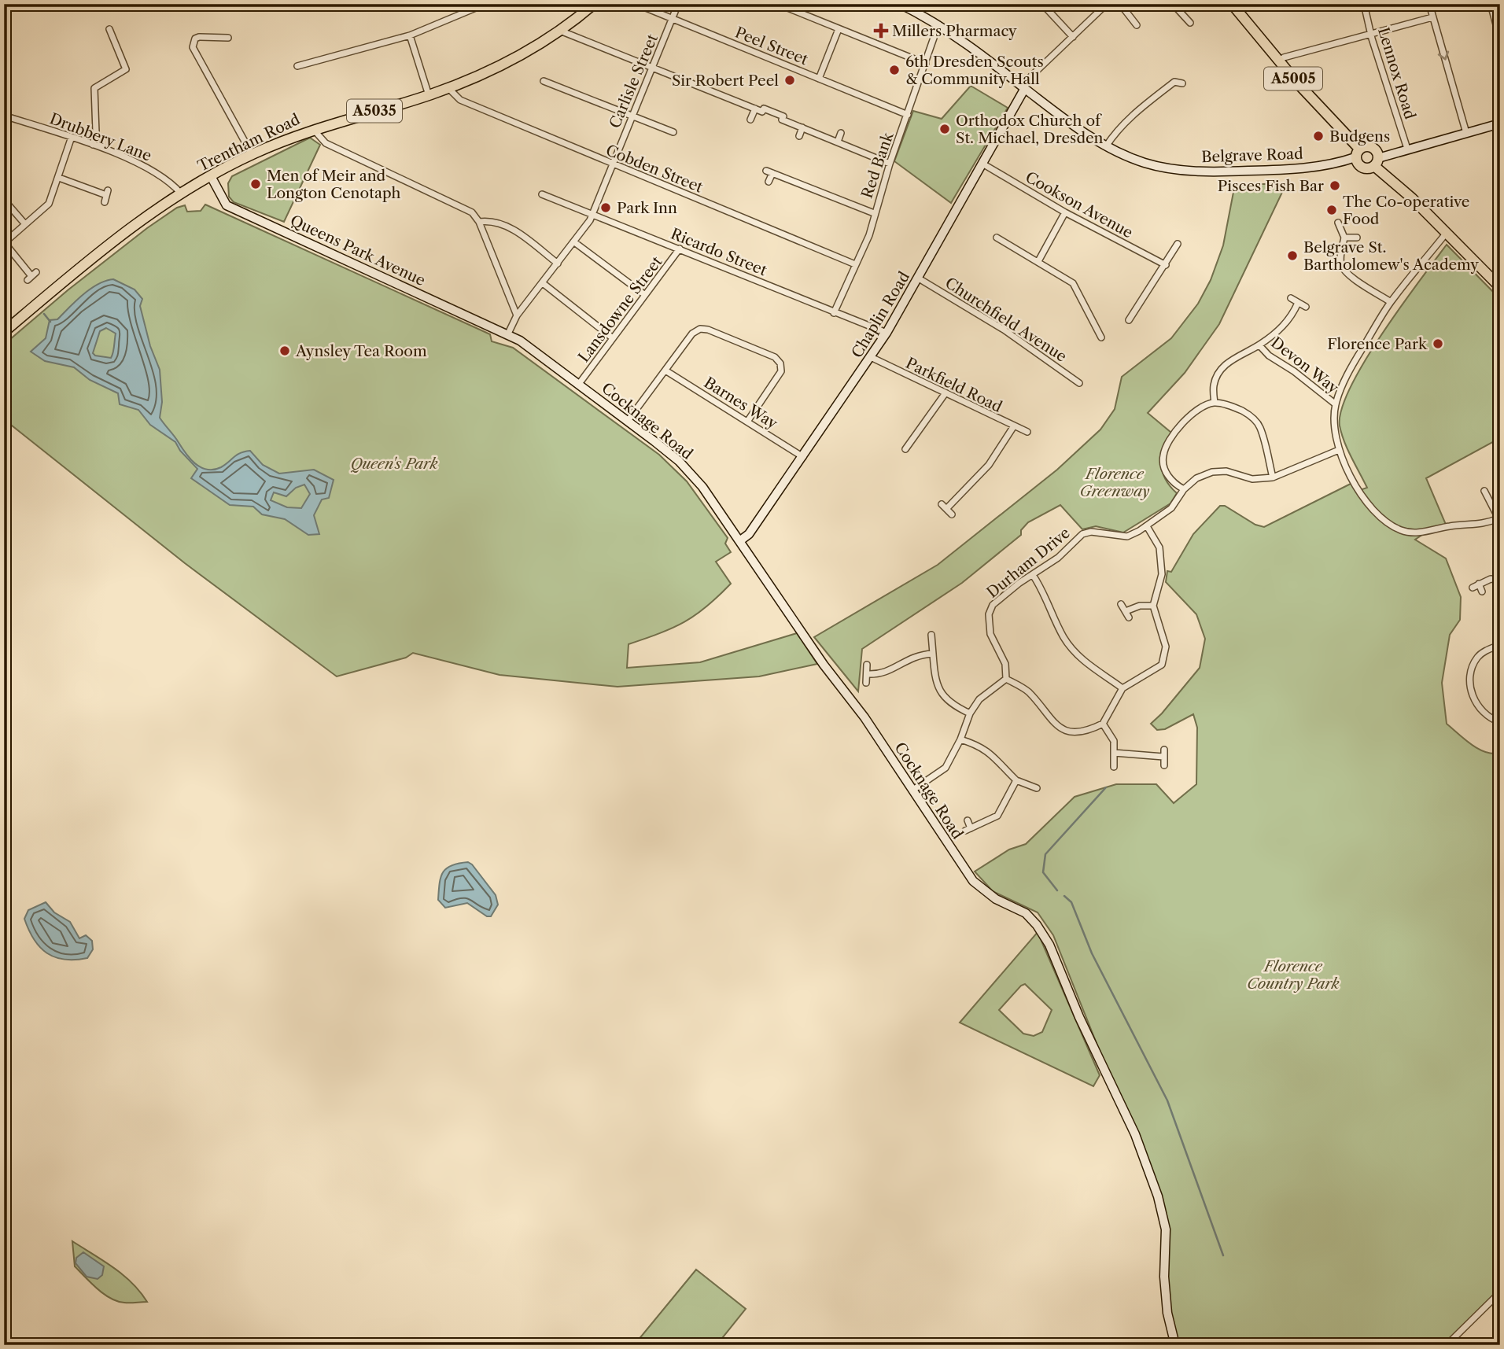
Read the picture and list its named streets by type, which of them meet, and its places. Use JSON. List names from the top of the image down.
{
  "streets": {
    "main road": ["A5005", "A5035", "Trentham Road"],
    "street": [
      "Peel Street",
      "Lennox Road",
      "Carlisle Street",
      "Drubbery Lane",
      "Belgrave Road",
      "Red Bank",
      "Cobden Street",
      "Cookson Avenue",
      "Queens Park Avenue",
      "Ricardo Street",
      "Lansdowne Street",
      "Chaplin Road",
      "Churchfield Avenue",
      "Devon Way",
      "Parkfield Road",
      "Barnes Way",
      "Cocknage Road",
      "Durham Drive"
    ]
  },
  "crossings": [
    ["Peel Street", "Carlisle Street"],
    ["Peel Street", "Red Bank"],
    ["A5005", "Belgrave Road"],
    ["Carlisle Street", "Cobden Street"],
    ["Carlisle Street", "Queens Park Avenue"],
    ["Carlisle Street", "Ricardo Street"],
    ["Carlisle Street", "Cocknage Road"],
    ["Drubbery Lane", "Trentham Road"],
    ["Trentham Road", "Cobden Street"],
    ["Trentham Road", "Queens Park Avenue"],
    ["Belgrave Road", "Red Bank"],
    ["Belgrave Road", "Chaplin Road"],
    ["Red Bank", "Cobden Street"],
    ["Red Bank", "Ricardo Street"],
    ["Cookson Avenue", "Chaplin Road"],
    ["Queens Park Avenue", "Cocknage Road"],
    ["Ricardo Street", "Lansdowne Street"],
    ["Ricardo Street", "Chaplin Road"],
    ["Lansdowne Street", "Cocknage Road"],
    ["Chaplin Road", "Churchfield Avenue"],
    ["Chaplin Road", "Parkfield Road"],
    ["Chaplin Road", "Barnes Way"],
    ["Chaplin Road", "Cocknage Road"]
  ],
  "parks": ["Queen's Park", "Florence Greenway", "Florence Country Park"],
  "places": {
    "health": ["Millers Pharmacy"],
    "other": [
      "6th Dresden Scouts & Community Hall",
      "Sir Robert Peel",
      "Orthodox Church of St. Michael, Dresden",
      "Budgens",
      "Men of Meir and Longton Cenotaph",
      "Pisces Fish Bar",
      "Park Inn",
      "The Co-operative Food",
      "Belgrave St. Bartholomew's Academy",
      "Florence Park",
      "Aynsley Tea Room"
    ]
  }
}
